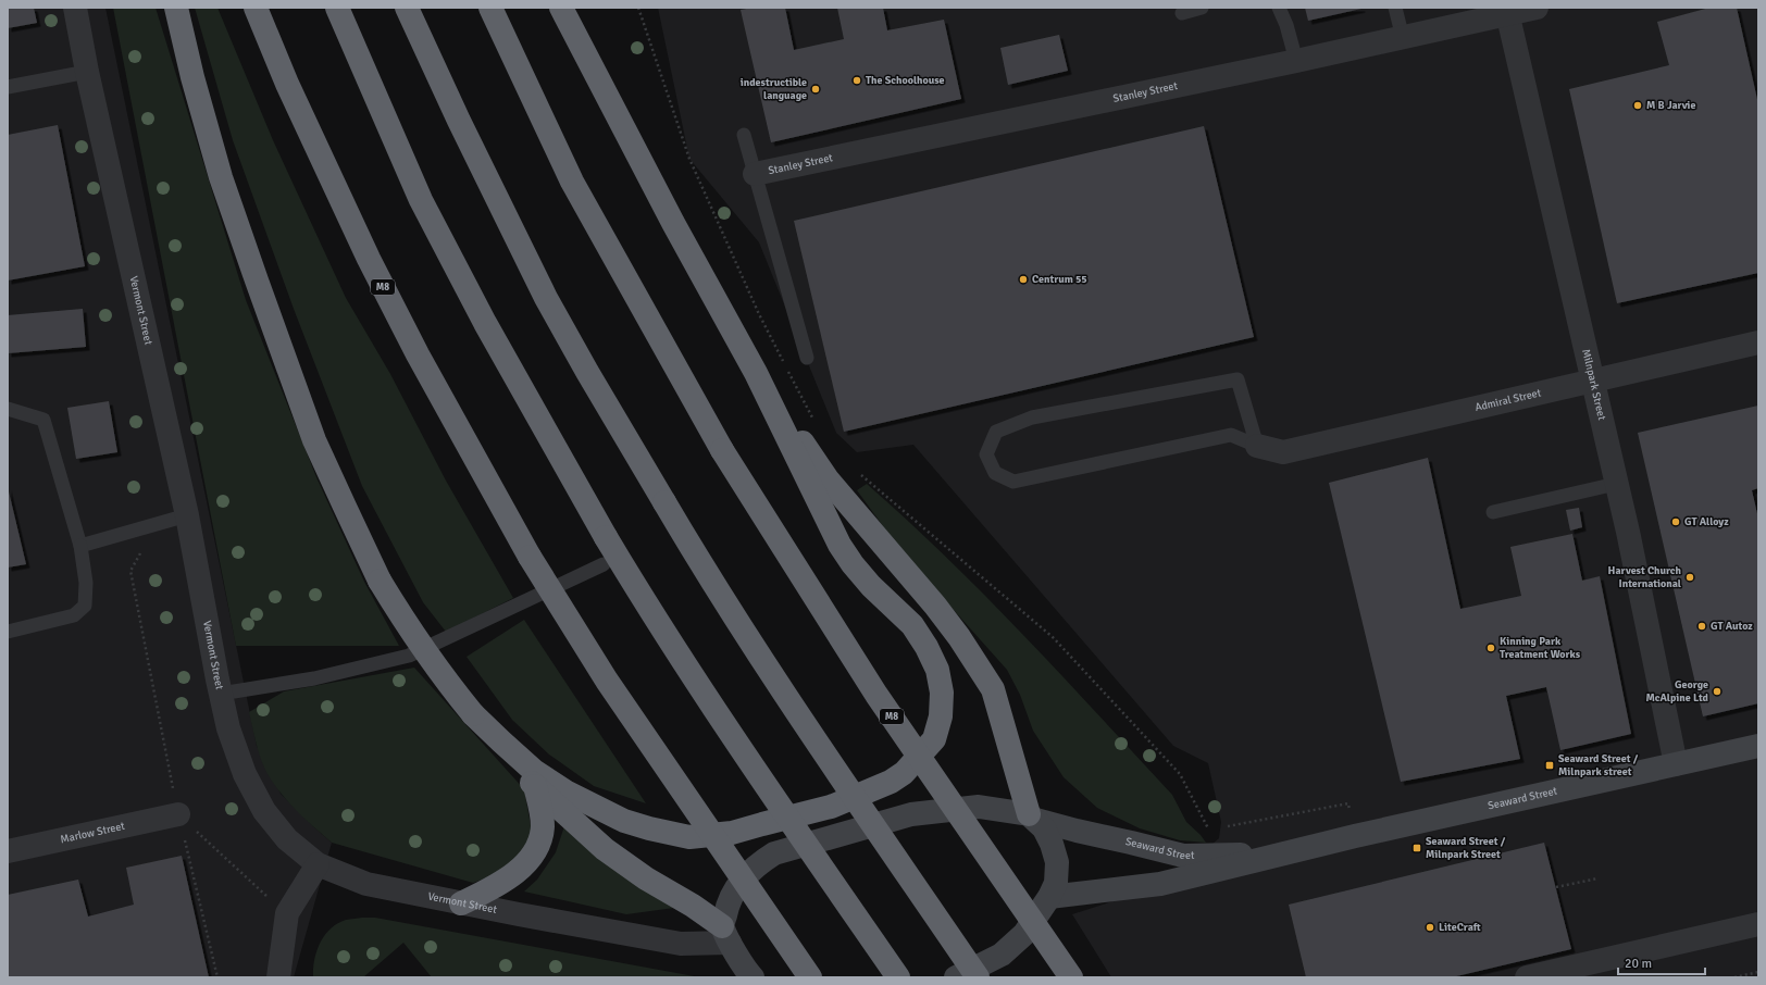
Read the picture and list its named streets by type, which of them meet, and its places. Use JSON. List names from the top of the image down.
{
  "streets": {
    "highway": ["M8"],
    "street": [
      "Stanley Street",
      "Vermont Street",
      "Milnpark Street",
      "Admiral Street",
      "Seaward Street",
      "Marlow Street"
    ]
  },
  "crossings": [
    ["Stanley Street", "Milnpark Street"],
    ["Vermont Street", "Seaward Street"],
    ["Milnpark Street", "Admiral Street"],
    ["Milnpark Street", "Seaward Street"]
  ],
  "places": {
    "other": [
      "The Schoolhouse",
      "indestructible language",
      "M B Jarvie",
      "Centrum 55",
      "GT Alloyz",
      "Harvest Church International",
      "GT Autoz",
      "Kinning Park Treatment Works",
      "George McAlpine Ltd",
      "LiteCraft"
    ],
    "transit": ["Seaward Street / Milnpark street", "Seaward Street / Milnpark Street"]
  },
  "scale_bar": "20 m"
}
